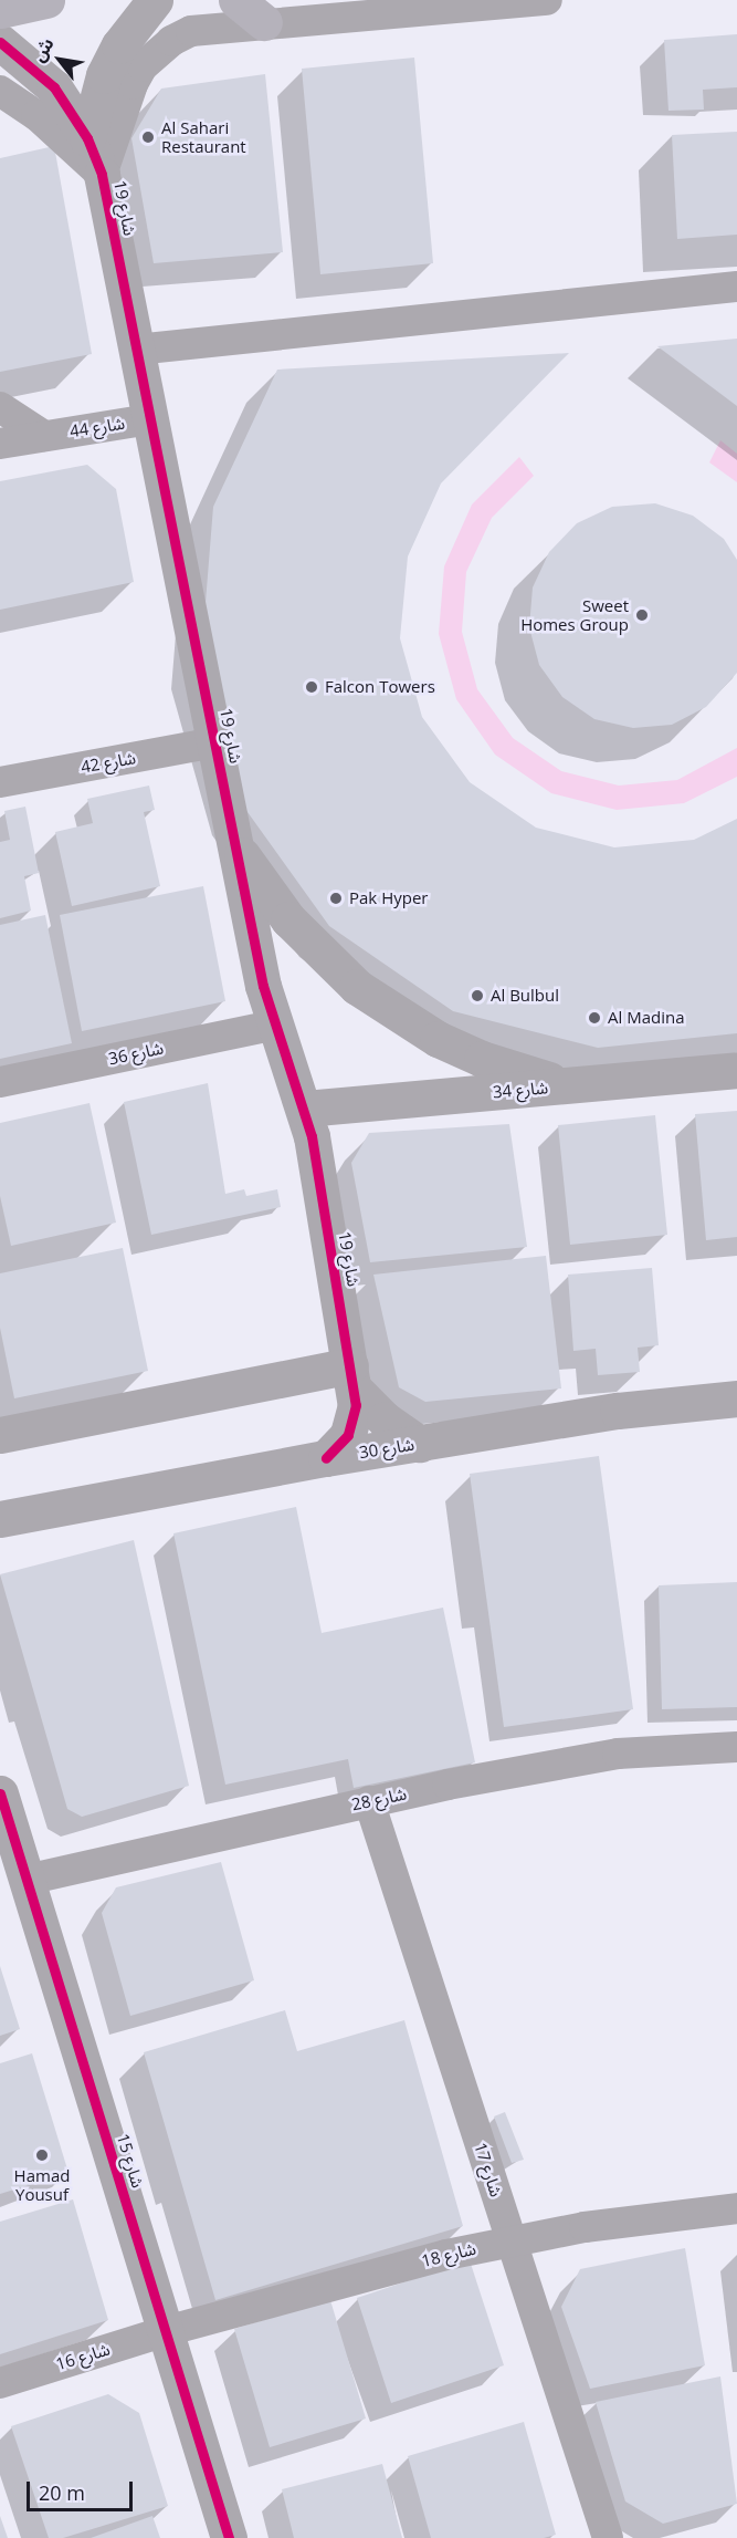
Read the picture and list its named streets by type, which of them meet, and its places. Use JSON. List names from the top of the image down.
{
  "streets": {
    "street": [
      "شارع 19",
      "شارع 44",
      "شارع 42",
      "شارع 36",
      "شارع 34",
      "شارع 30",
      "شارع 28",
      "شارع 15",
      "شارع 17",
      "شارع 18",
      "شارع 16"
    ]
  },
  "crossings": [
    ["شارع 19", "شارع 44"],
    ["شارع 19", "شارع 42"],
    ["شارع 19", "شارع 36"],
    ["شارع 19", "شارع 34"],
    ["شارع 19", "شارع 30"],
    ["شارع 28", "شارع 15"],
    ["شارع 28", "شارع 17"],
    ["شارع 15", "شارع 18"],
    ["شارع 15", "شارع 16"],
    ["شارع 17", "شارع 18"],
    ["شارع 18", "شارع 16"]
  ],
  "places": [
    "Al Sahari Restaurant",
    "Sweet Homes Group",
    "Falcon Towers",
    "Pak Hyper",
    "Al Bulbul",
    "Al Madina",
    "Hamad Yousuf"
  ],
  "scale_bar": "20 m",
  "north": "top left"
}
